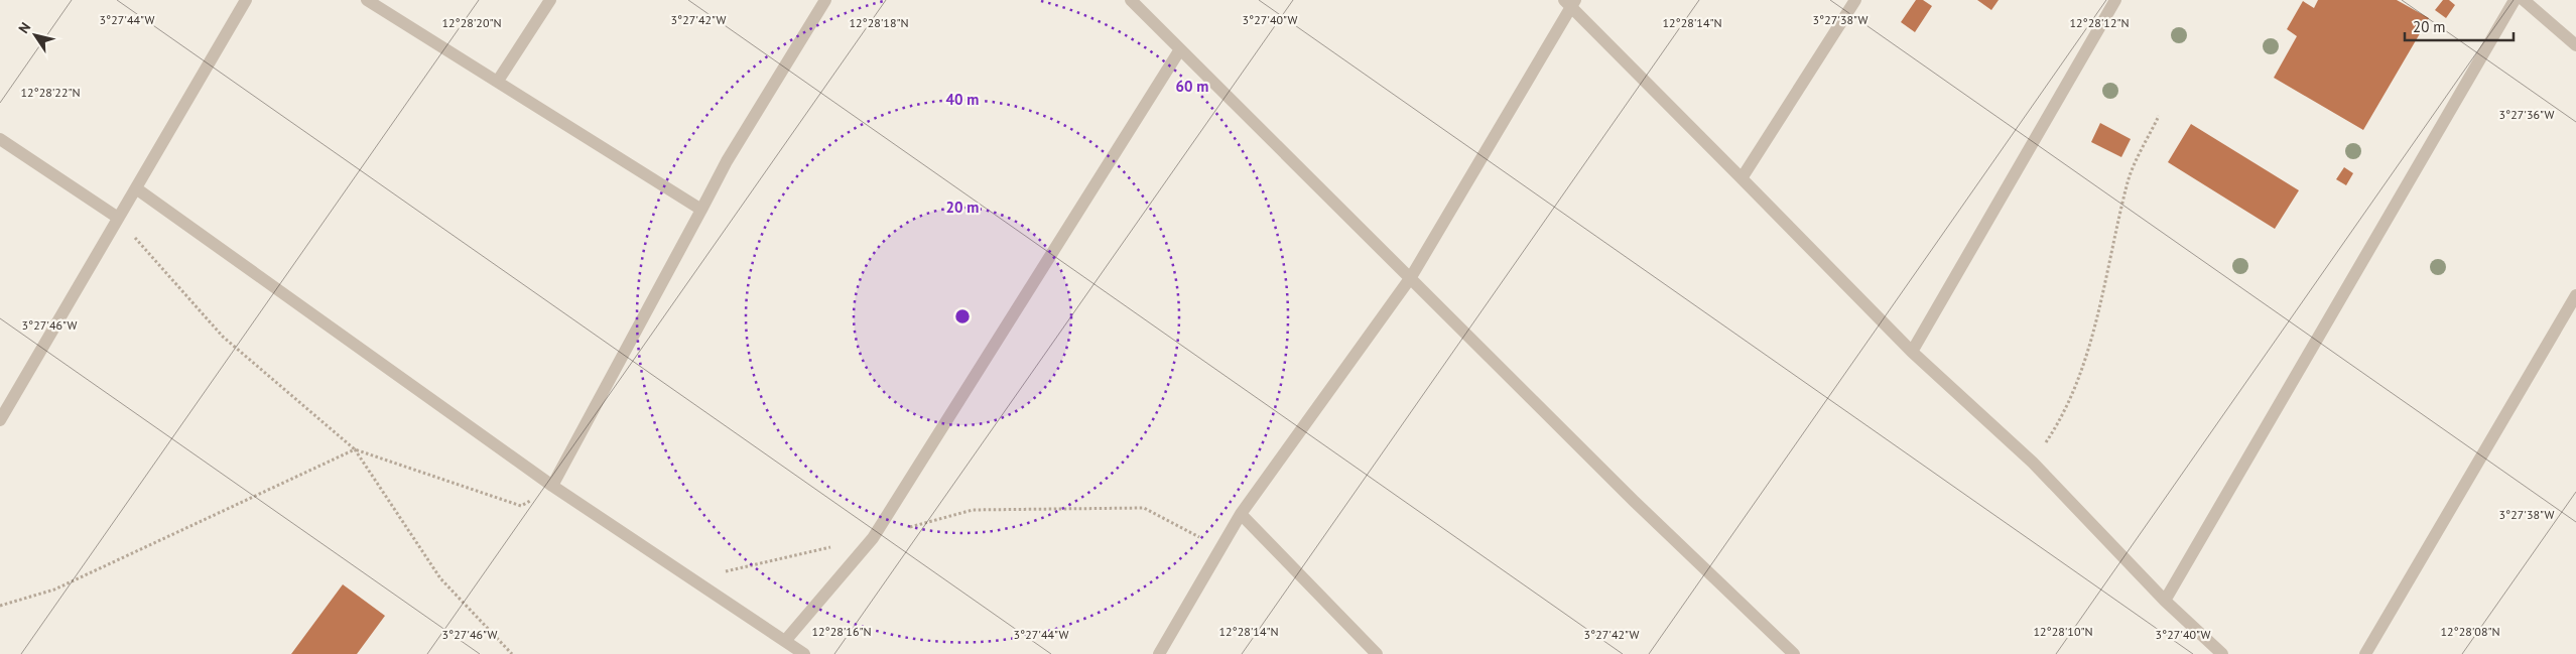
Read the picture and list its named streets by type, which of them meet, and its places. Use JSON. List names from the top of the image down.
{
  "scale_bar": "20 m",
  "north": "top left",
  "coordinates": [
    "3°27'40\"W",
    "3°27'38\"W",
    "3°27'44\"W",
    "3°27'42\"W",
    "12°28'20\"N",
    "12°28'18\"N",
    "12°28'14\"N",
    "12°28'12\"N",
    "12°28'22\"N",
    "3°27'36\"W",
    "3°27'46\"W",
    "12°28'16\"N",
    "12°28'10\"N",
    "12°28'08\"N"
  ],
  "rings": ["60 m", "40 m", "20 m"]
}
